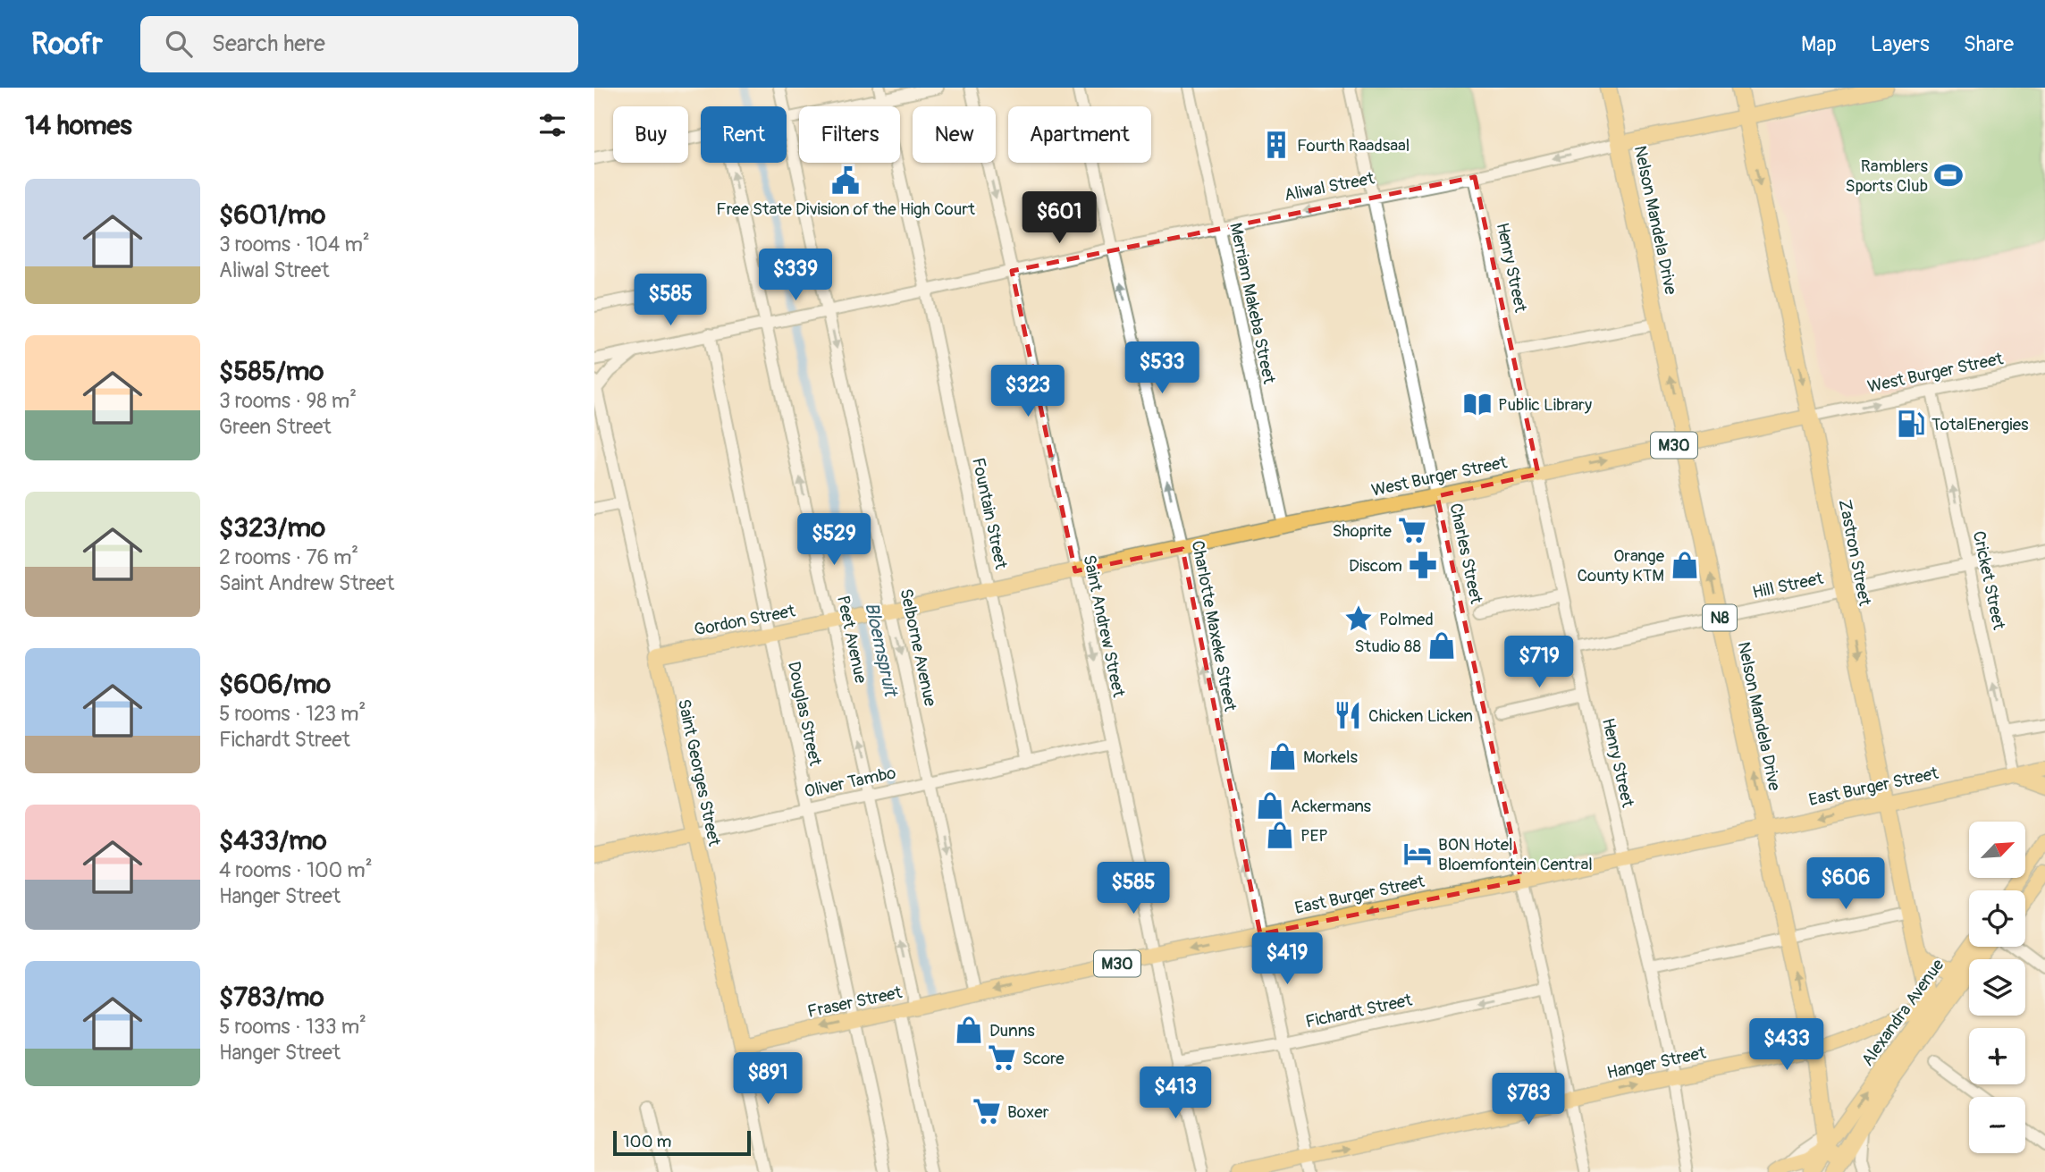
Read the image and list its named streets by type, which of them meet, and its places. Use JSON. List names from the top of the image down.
{
  "streets": {
    "highway": [
      "Nelson Mandela Drive",
      "Zastron Street",
      "N8",
      "Alexandra Avenue"
    ],
    "main road": [
      "Aliwal Street",
      "West Burger Street",
      "M30",
      "Gordon Street",
      "Saint Georges Street",
      "Oliver Tambo",
      "East Burger Street",
      "Fraser Street",
      "Hanger Street"
    ],
    "street": [
      "Henry Street",
      "Merriam Makeba Street",
      "Fountain Street",
      "Charles Street",
      "Cricket Street",
      "Hill Street",
      "Saint Andrew Street",
      "Charlotte Maxeke Street",
      "Peet Avenue",
      "Selborne Avenue",
      "Douglas Street",
      "Fichardt Street"
    ]
  },
  "crossings": [
    ["Aliwal Street", "Nelson Mandela Drive"],
    ["Aliwal Street", "Henry Street"],
    ["Aliwal Street", "Merriam Makeba Street"],
    ["Aliwal Street", "Fountain Street"],
    ["Aliwal Street", "Zastron Street"],
    ["Aliwal Street", "Charles Street"],
    ["Aliwal Street", "Saint Andrew Street"],
    ["Aliwal Street", "Charlotte Maxeke Street"],
    ["Aliwal Street", "Peet Avenue"],
    ["Aliwal Street", "Selborne Avenue"],
    ["Aliwal Street", "Douglas Street"],
    ["Nelson Mandela Drive", "West Burger Street"],
    ["Nelson Mandela Drive", "Hill Street"],
    ["Nelson Mandela Drive", "East Burger Street"],
    ["Nelson Mandela Drive", "Alexandra Avenue"],
    ["Nelson Mandela Drive", "Hanger Street"],
    ["Henry Street", "West Burger Street"],
    ["Henry Street", "Hill Street"],
    ["Henry Street", "East Burger Street"],
    ["Henry Street", "Hanger Street"],
    ["Merriam Makeba Street", "West Burger Street"],
    ["West Burger Street", "Fountain Street"],
    ["West Burger Street", "Zastron Street"],
    ["West Burger Street", "Charles Street"],
    ["West Burger Street", "Cricket Street"],
    ["West Burger Street", "Gordon Street"],
    ["West Burger Street", "Saint Andrew Street"],
    ["West Burger Street", "Charlotte Maxeke Street"],
    ["West Burger Street", "Peet Avenue"],
    ["West Burger Street", "Selborne Avenue"],
    ["Fountain Street", "Oliver Tambo"],
    ["Zastron Street", "Hill Street"],
    ["Zastron Street", "East Burger Street"],
    ["Zastron Street", "Alexandra Avenue"],
    ["Zastron Street", "Hanger Street"],
    ["Charles Street", "East Burger Street"],
    ["Charles Street", "Fichardt Street"],
    ["Charles Street", "Hanger Street"],
    ["Cricket Street", "Hill Street"],
    ["Cricket Street", "East Burger Street"],
    ["Gordon Street", "Peet Avenue"],
    ["Gordon Street", "Douglas Street"],
    ["Gordon Street", "Saint Georges Street"],
    ["Saint Andrew Street", "Oliver Tambo"],
    ["Saint Andrew Street", "East Burger Street"],
    ["Saint Andrew Street", "Fichardt Street"],
    ["Charlotte Maxeke Street", "East Burger Street"],
    ["Charlotte Maxeke Street", "Fichardt Street"],
    ["Charlotte Maxeke Street", "Hanger Street"],
    ["Peet Avenue", "Oliver Tambo"],
    ["Peet Avenue", "Fraser Street"],
    ["Selborne Avenue", "Oliver Tambo"],
    ["Selborne Avenue", "East Burger Street"],
    ["Selborne Avenue", "Fraser Street"],
    ["Douglas Street", "Oliver Tambo"],
    ["Douglas Street", "Fraser Street"],
    ["Saint Georges Street", "Oliver Tambo"],
    ["Saint Georges Street", "Fraser Street"],
    ["East Burger Street", "Fraser Street"],
    ["Alexandra Avenue", "Hanger Street"]
  ],
  "one_way": [
    "Nelson Mandela Drive",
    "Zastron Street",
    "Cricket Street",
    "Saint Andrew Street",
    "Charlotte Maxeke Street",
    "Peet Avenue",
    "Selborne Avenue",
    "East Burger Street",
    "Fraser Street",
    "Fichardt Street",
    "Hanger Street"
  ],
  "water": ["Bloemspruit"],
  "places": {
    "building": ["Fourth Raadsaal"],
    "sports": ["Ramblers Sports Club"],
    "public building": ["Free State Division of the High Court"],
    "library": ["Public Library"],
    "fuel station": ["TotalEnergies"],
    "supermarket": ["Shoprite", "Score", "Boxer"],
    "pharmacy": ["Discom"],
    "shop": [
      "Orange County KTM",
      "Studio 88",
      "Morkels",
      "Ackermans",
      "PEP",
      "Dunns"
    ],
    "place": ["Polmed"],
    "restaurant": ["Chicken Licken"],
    "hotel": ["BON Hotel Bloemfontein Central"]
  },
  "scale_bar": "100 m",
  "north": "top right",
  "page": {
    "header": "Roofr",
    "search": "Search here",
    "nav": ["Map", "Layers", "Share"],
    "heading": "14 homes",
    "chip": [
      "Buy",
      "Rent",
      "Filters",
      "New",
      "Apartment"
    ],
    "list": [
      {
        "name": "$601/mo",
        "note": "3 rooms · 104 m² · Aliwal Street"
      },
      {
        "name": "$585/mo",
        "note": "3 rooms · 98 m² · Green Street"
      },
      {
        "name": "$323/mo",
        "note": "2 rooms · 76 m² · Saint Andrew Street"
      },
      {
        "name": "$606/mo",
        "note": "5 rooms · 123 m² · Fichardt Street"
      },
      {
        "name": "$433/mo",
        "note": "4 rooms · 100 m² · Hanger Street"
      },
      {
        "name": "$783/mo",
        "note": "5 rooms · 133 m² · Hanger Street"
      }
    ],
    "price": [
      "$601",
      "$339",
      "$585",
      "$533",
      "$323",
      "$529",
      "$719",
      "$606",
      "$585",
      "$419",
      "$433",
      "$891",
      "$413",
      "$783"
    ],
    "map_buttons": ["+", "−"],
    "scale": "100 m"
  }
}
